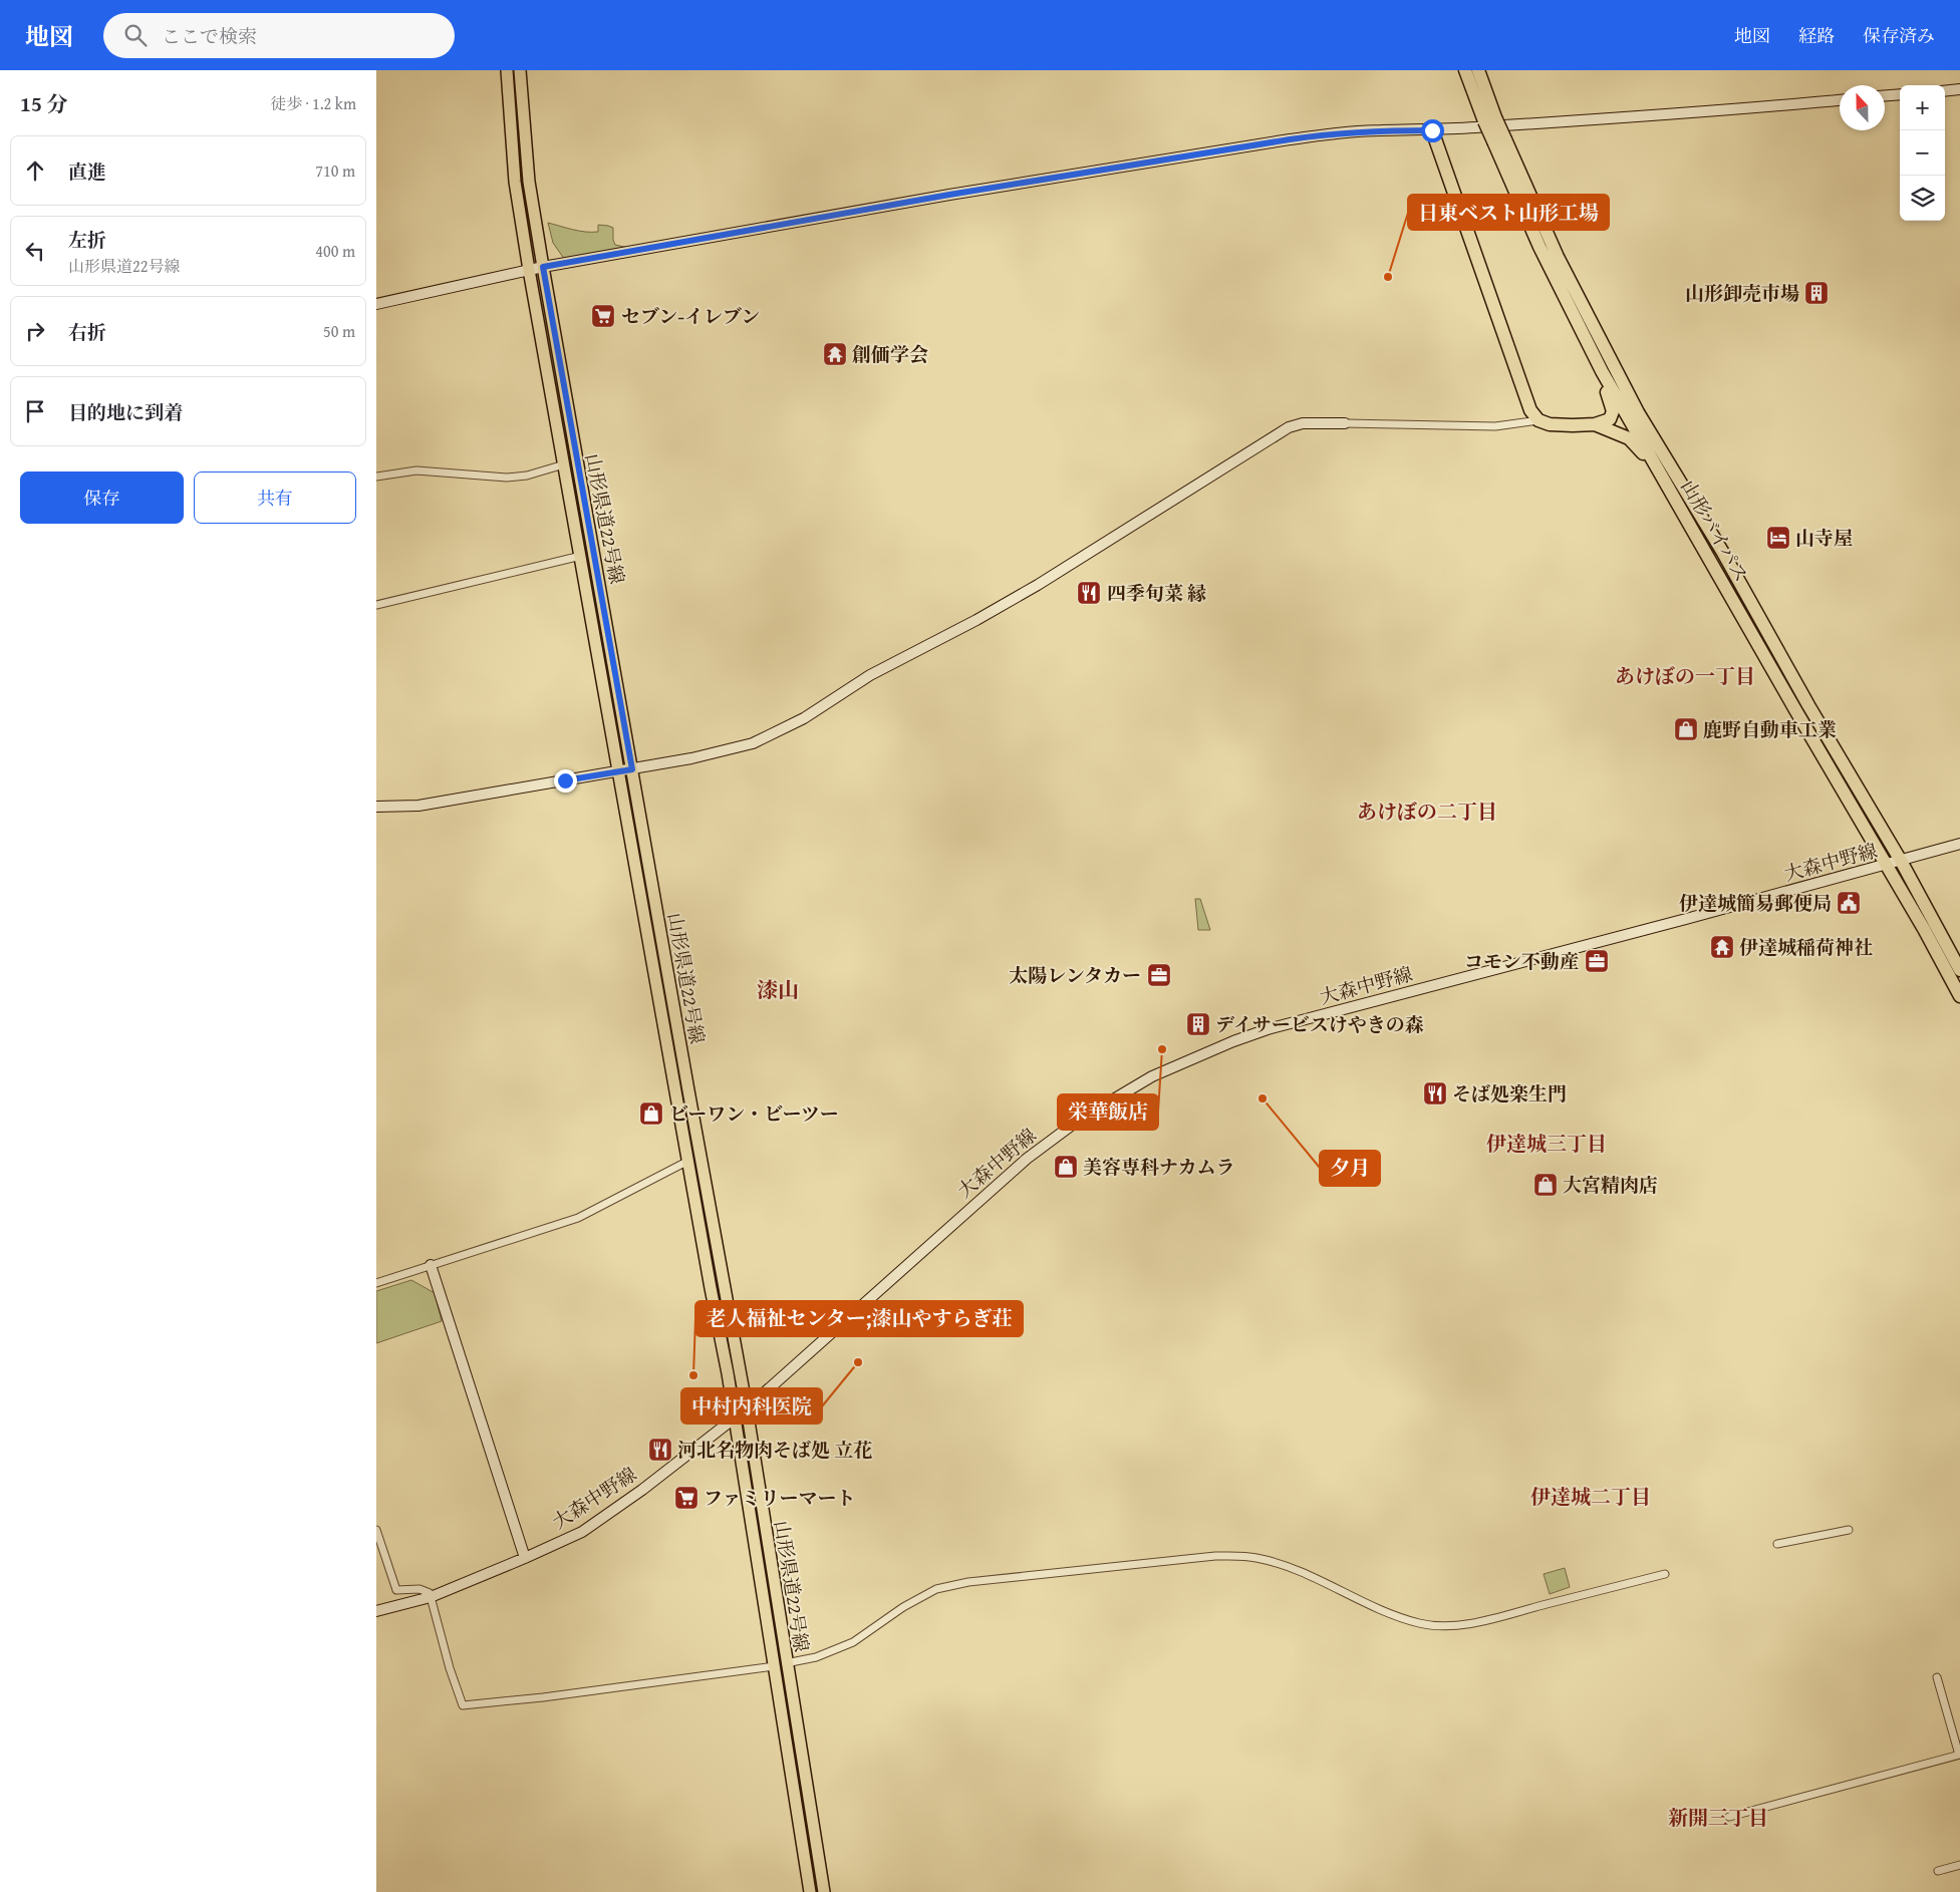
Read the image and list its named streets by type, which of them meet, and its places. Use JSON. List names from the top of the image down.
{
  "streets": {
    "highway": ["山形バイパス"],
    "main road": ["山形県道22号線"],
    "street": ["大森中野線"]
  },
  "crossings": [
    ["山形県道22号線", "大森中野線"],
    ["山形バイパス", "大森中野線"]
  ],
  "districts": [
    "あけぼの一丁目",
    "あけぼの二丁目",
    "漆山",
    "伊達城三丁目",
    "伊達城二丁目",
    "新開三丁目"
  ],
  "places": {
    "other": [
      "日東ベスト山形工場",
      "栄華飯店",
      "夕月",
      "中村内科医院",
      "老人福祉センター;漆山やすらぎ荘"
    ],
    "building": ["山形卸売市場", "デイサービスけやきの森"],
    "supermarket": ["セブン-イレブン", "ファミリーマート"],
    "temple": ["創価学会", "伊達城稲荷神社"],
    "hotel": ["山寺屋"],
    "restaurant": ["四季旬菜 縁", "そば処楽生門", "河北名物肉そば処 立花"],
    "shop": [
      "鹿野自動車工業",
      "ビーワン・ビーツー",
      "美容専科ナカムラ",
      "大宮精肉店"
    ],
    "public building": ["伊達城簡易郵便局"],
    "office": ["コモン不動産", "太陽レンタカー"]
  },
  "north": "top",
  "page": {
    "header": "地図",
    "search": "ここで検索",
    "nav": ["地図", "経路", "保存済み"],
    "heading": ["15 分", "徒歩 · 1.2 km"],
    "map_buttons": ["+", "−"],
    "list": [
      ["直進", "710 m"],
      ["左折", "山形県道22号線", "400 m"],
      ["右折", "50 m"],
      "目的地に到着"
    ],
    "buttons": ["保存", "共有"]
  }
}
